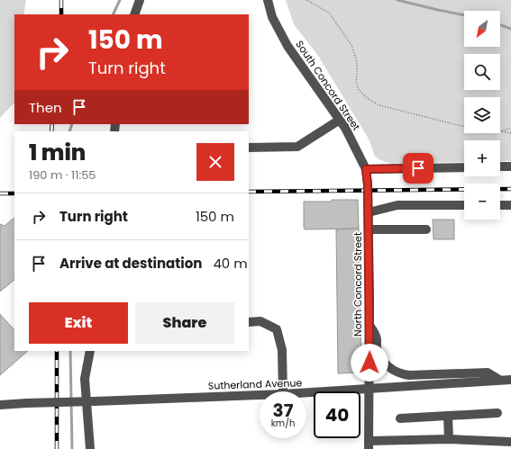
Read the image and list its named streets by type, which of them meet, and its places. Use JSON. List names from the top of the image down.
{
  "streets": {
    "street": ["South Concord Street", "North Concord Street", "Sutherland Avenue"]
  },
  "crossings": [
    ["South Concord Street", "North Concord Street"],
    ["North Concord Street", "Sutherland Avenue"]
  ],
  "north": "bottom left",
  "page": {
    "map_buttons": ["+", "−"],
    "turn": ["150 m", "Turn right"],
    "then": "Then",
    "heading": ["1 min", "190 m · 11:55"],
    "list": [
      {
        "name": "Turn right",
        "value": "150 m"
      },
      {
        "name": "Arrive at destination",
        "value": "40 m"
      }
    ],
    "buttons": ["Exit", "Share"],
    "speed": "37 km/h",
    "limit": "40"
  }
}
